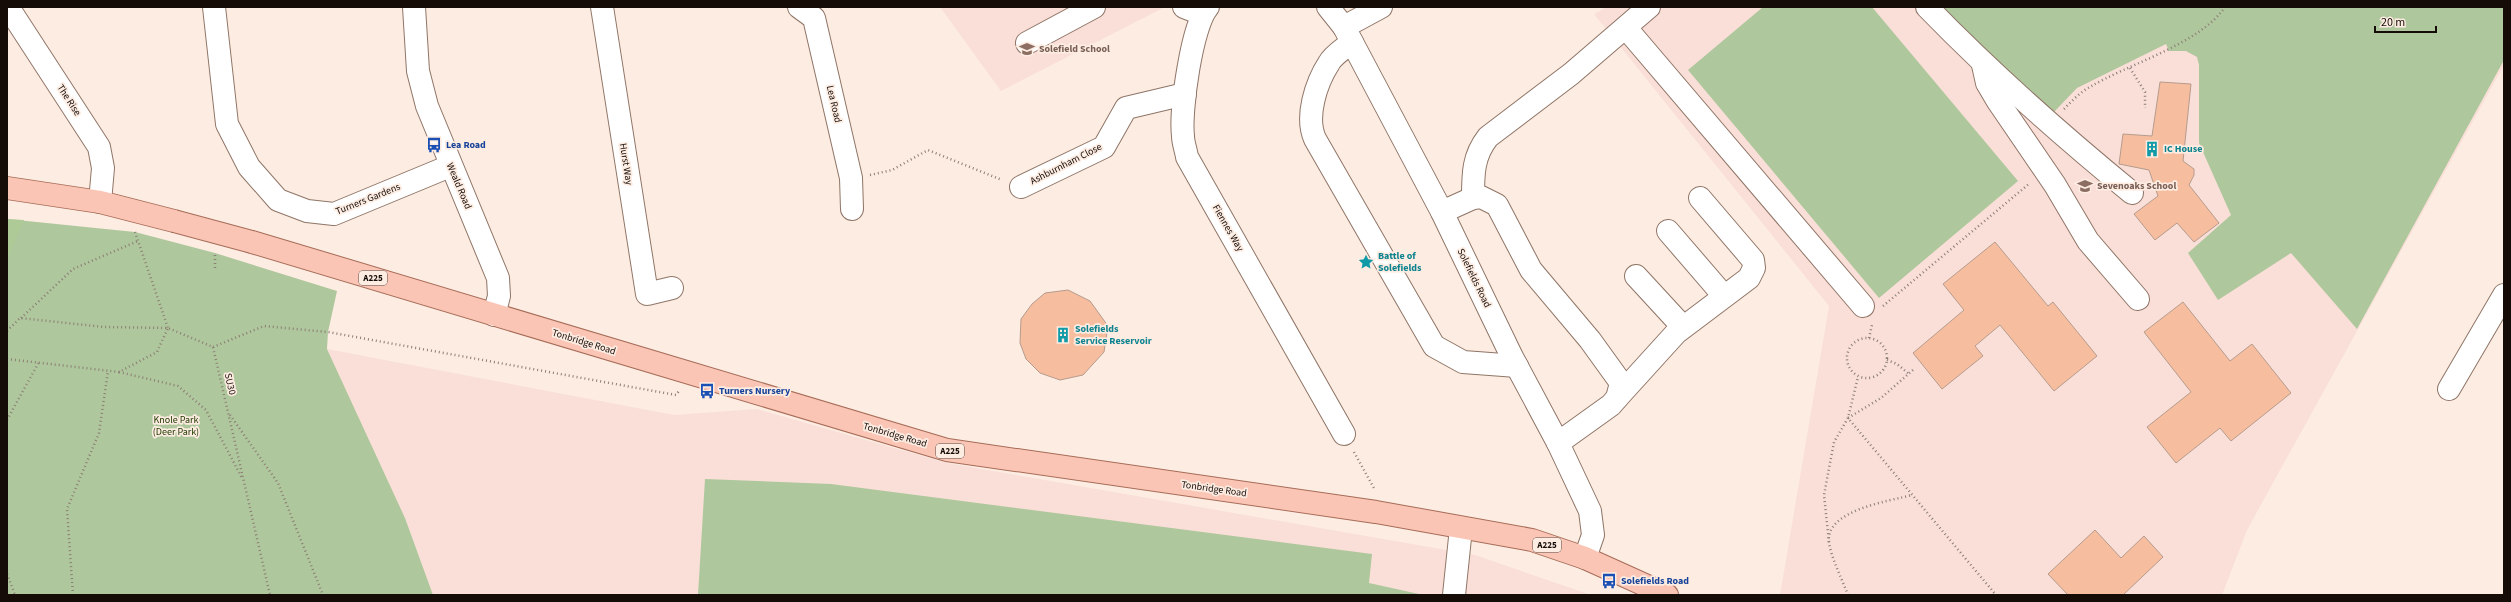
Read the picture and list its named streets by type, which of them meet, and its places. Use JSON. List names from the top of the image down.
{
  "streets": {
    "main road": ["A225", "Tonbridge Road"],
    "street": [
      "The Rise",
      "Lea Road",
      "Hurst Way",
      "Ashburnham Close",
      "Weald Road",
      "Turners Gardens",
      "Fiennes Way",
      "Solefields Road"
    ],
    "path": ["SU30"]
  },
  "crossings": [
    ["The Rise", "A225"],
    ["Ashburnham Close", "Fiennes Way"],
    ["Weald Road", "Turners Gardens"],
    ["Weald Road", "Tonbridge Road"],
    ["A225", "Tonbridge Road"],
    ["Solefields Road", "Tonbridge Road"]
  ],
  "parks": ["Knole Park (Deer Park)"],
  "places": {
    "school or university": ["Solefield School", "Sevenoaks School"],
    "bus stop": ["Lea Road", "Turners Nursery", "Solefields Road"],
    "building": ["IC House", "Solefields Service Reservoir"],
    "place": ["Battle of Solefields"]
  },
  "scale_bar": "20 m"
}
